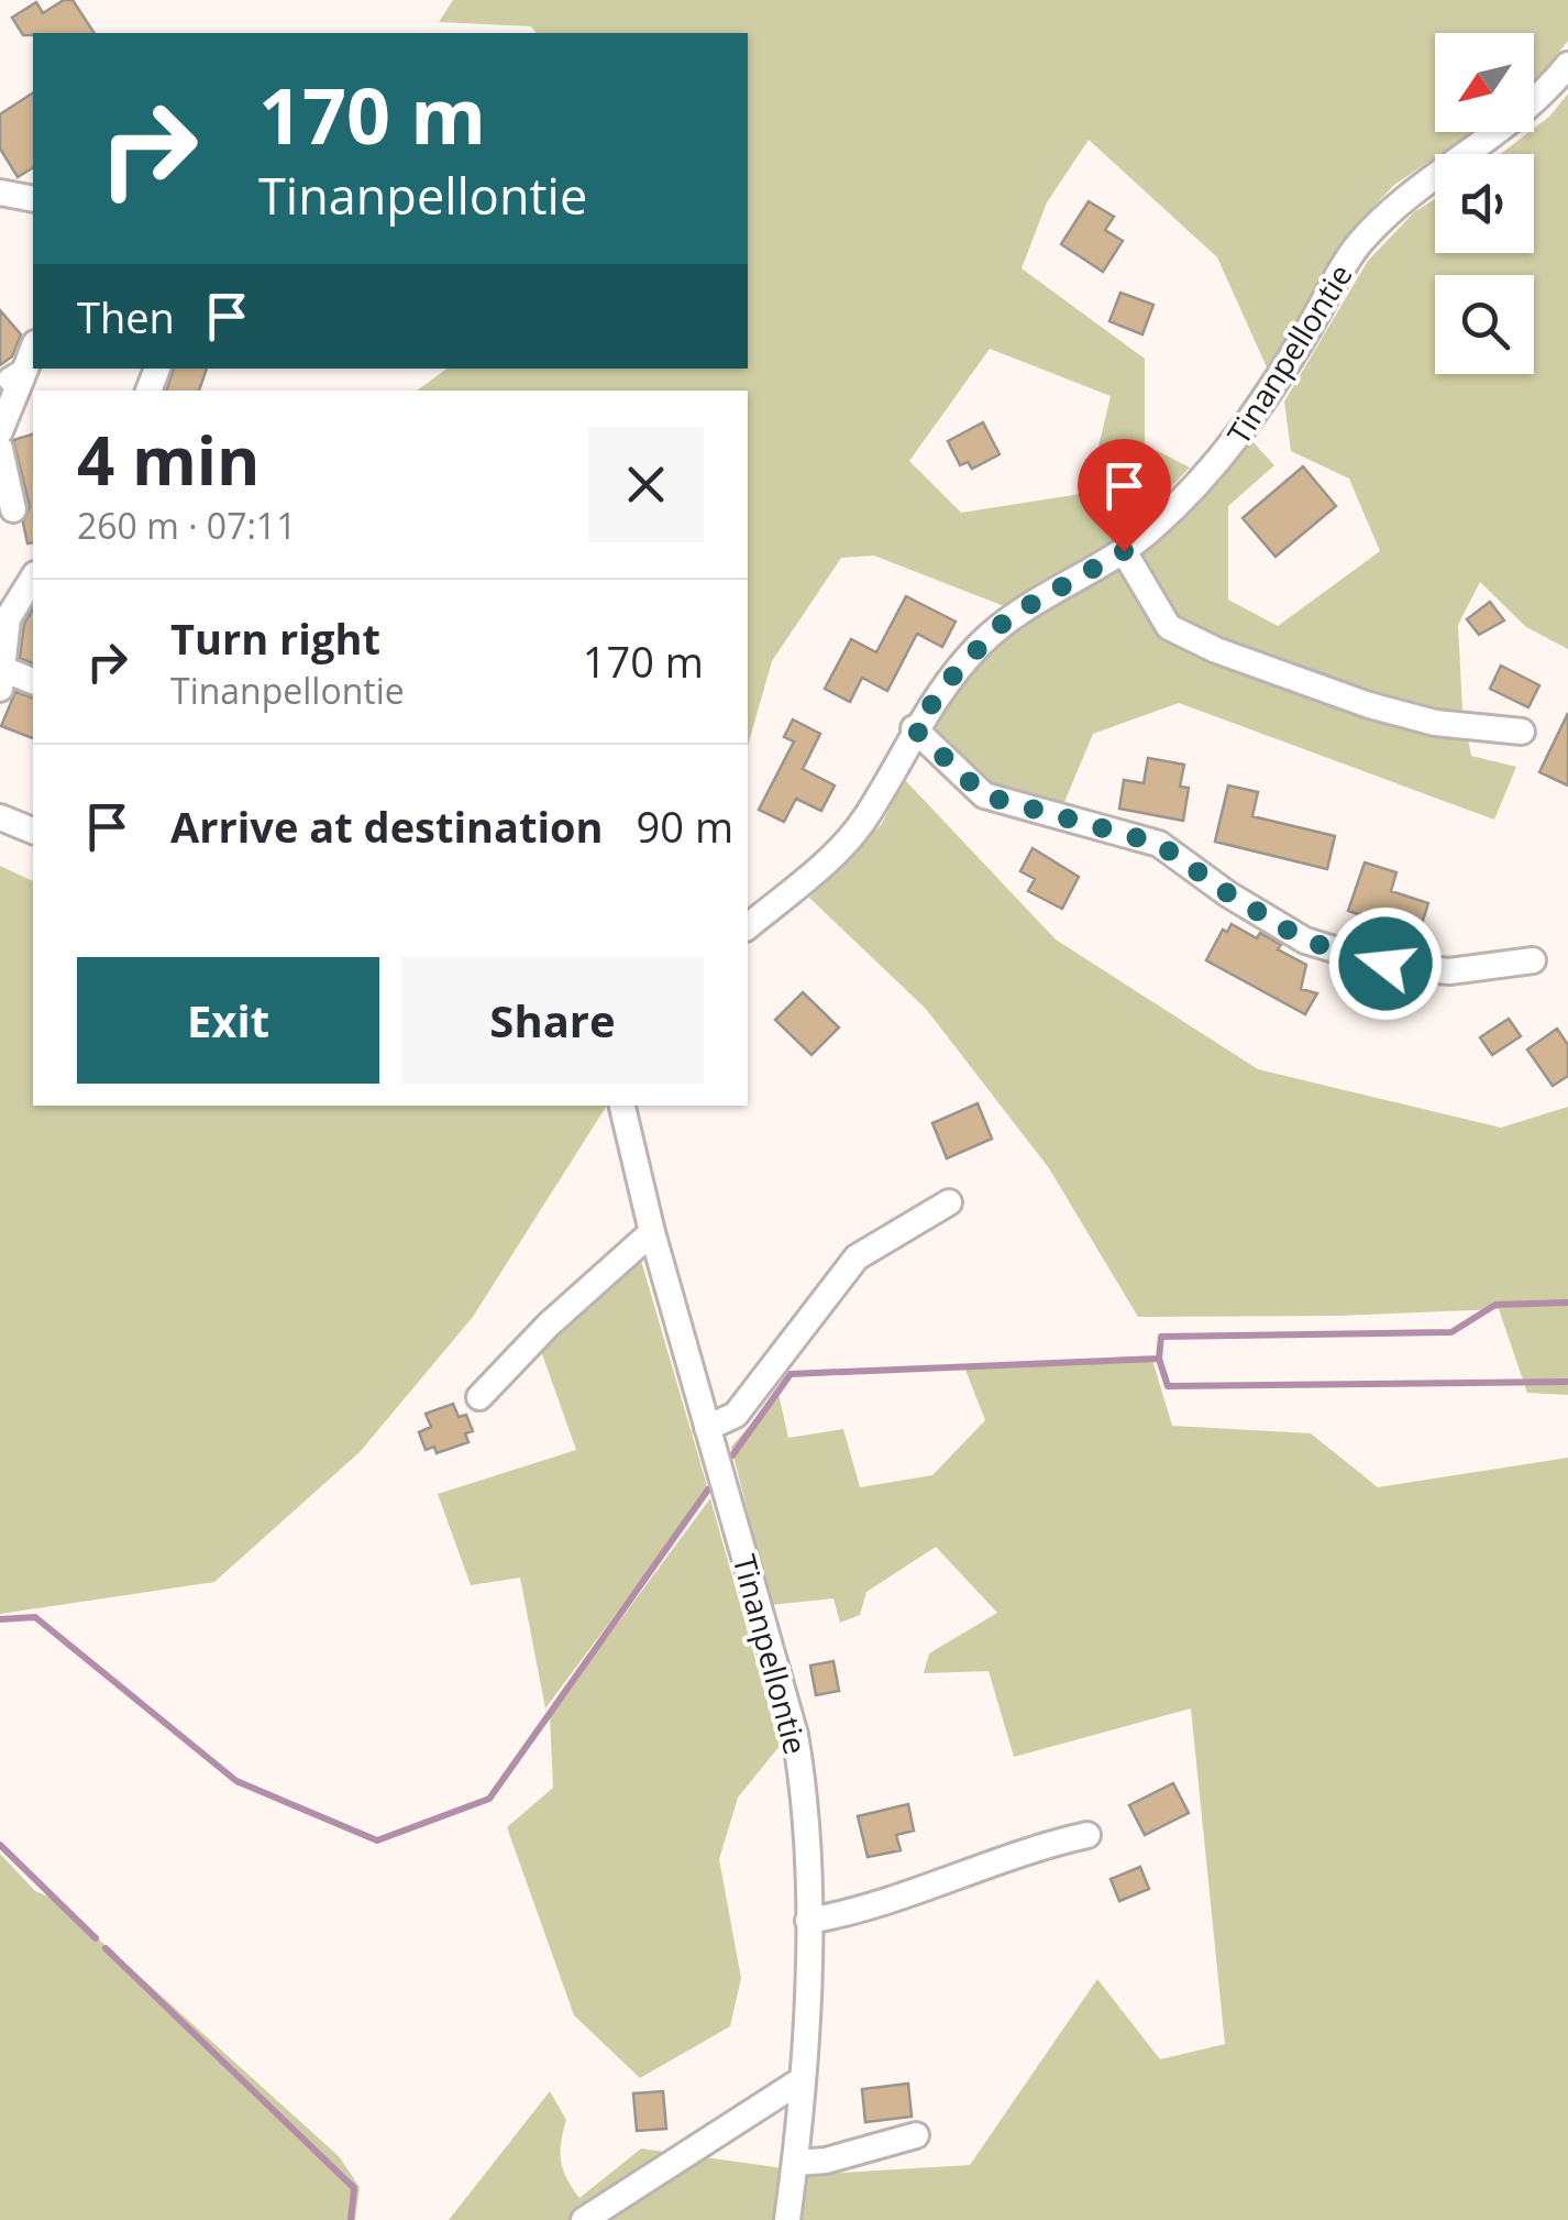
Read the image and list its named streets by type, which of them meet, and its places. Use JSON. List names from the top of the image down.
{
  "streets": {
    "street": ["Tinanpellontie"]
  },
  "north": "bottom left",
  "page": {
    "turn": ["170 m", "Tinanpellontie"],
    "then": "Then",
    "heading": ["4 min", "260 m · 07:11"],
    "list": [
      {
        "name": "Turn right",
        "note": "Tinanpellontie",
        "value": "170 m"
      },
      {
        "name": "Arrive at destination",
        "value": "90 m"
      }
    ],
    "buttons": ["Exit", "Share"]
  }
}
